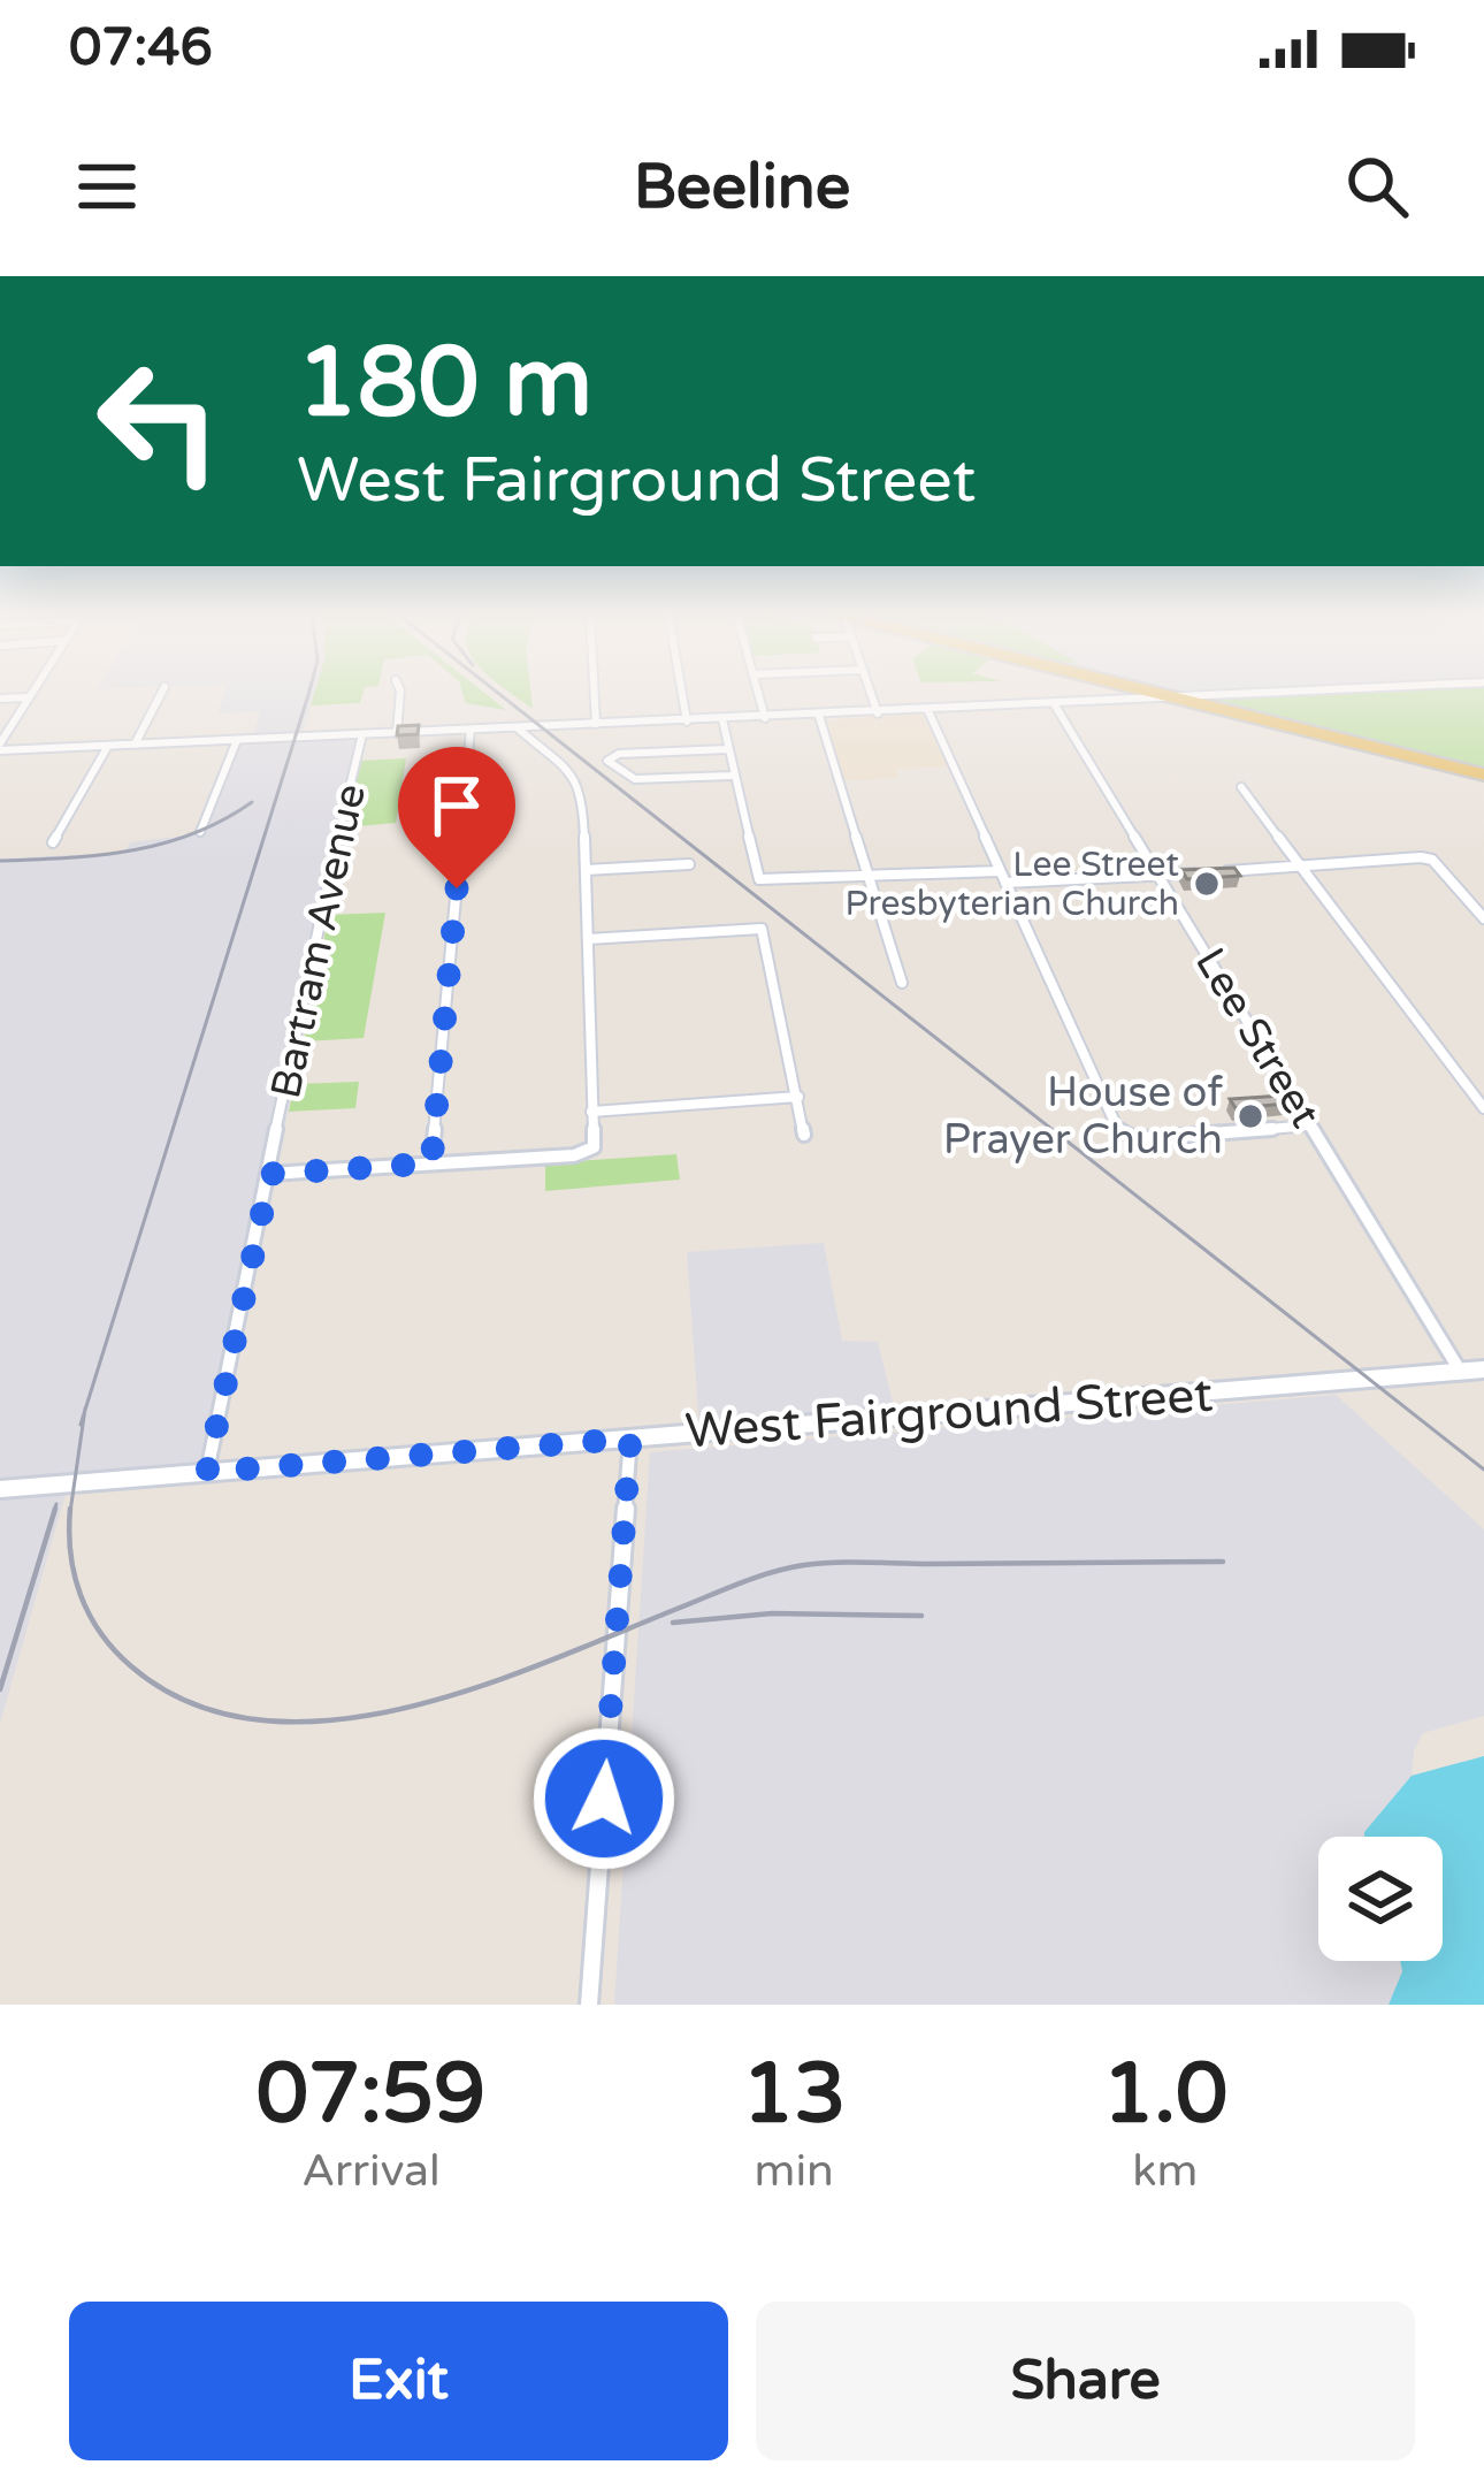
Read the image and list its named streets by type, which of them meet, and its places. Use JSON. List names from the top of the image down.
{
  "streets": {
    "street": ["Bartram Avenue", "Lee Street", "West Fairground Street"]
  },
  "crossings": [
    ["Bartram Avenue", "West Fairground Street"],
    ["Lee Street", "West Fairground Street"]
  ],
  "places": ["Lee Street Presbyterian Church", "House of Prayer Church"],
  "page": {
    "status": "07:46",
    "header": "Beeline",
    "turn": ["180 m", "West Fairground Street"],
    "eta": [
      "07:59",
      "Arrival",
      "13",
      "min",
      "1.0",
      "km"
    ],
    "buttons": ["Exit", "Share"]
  }
}
